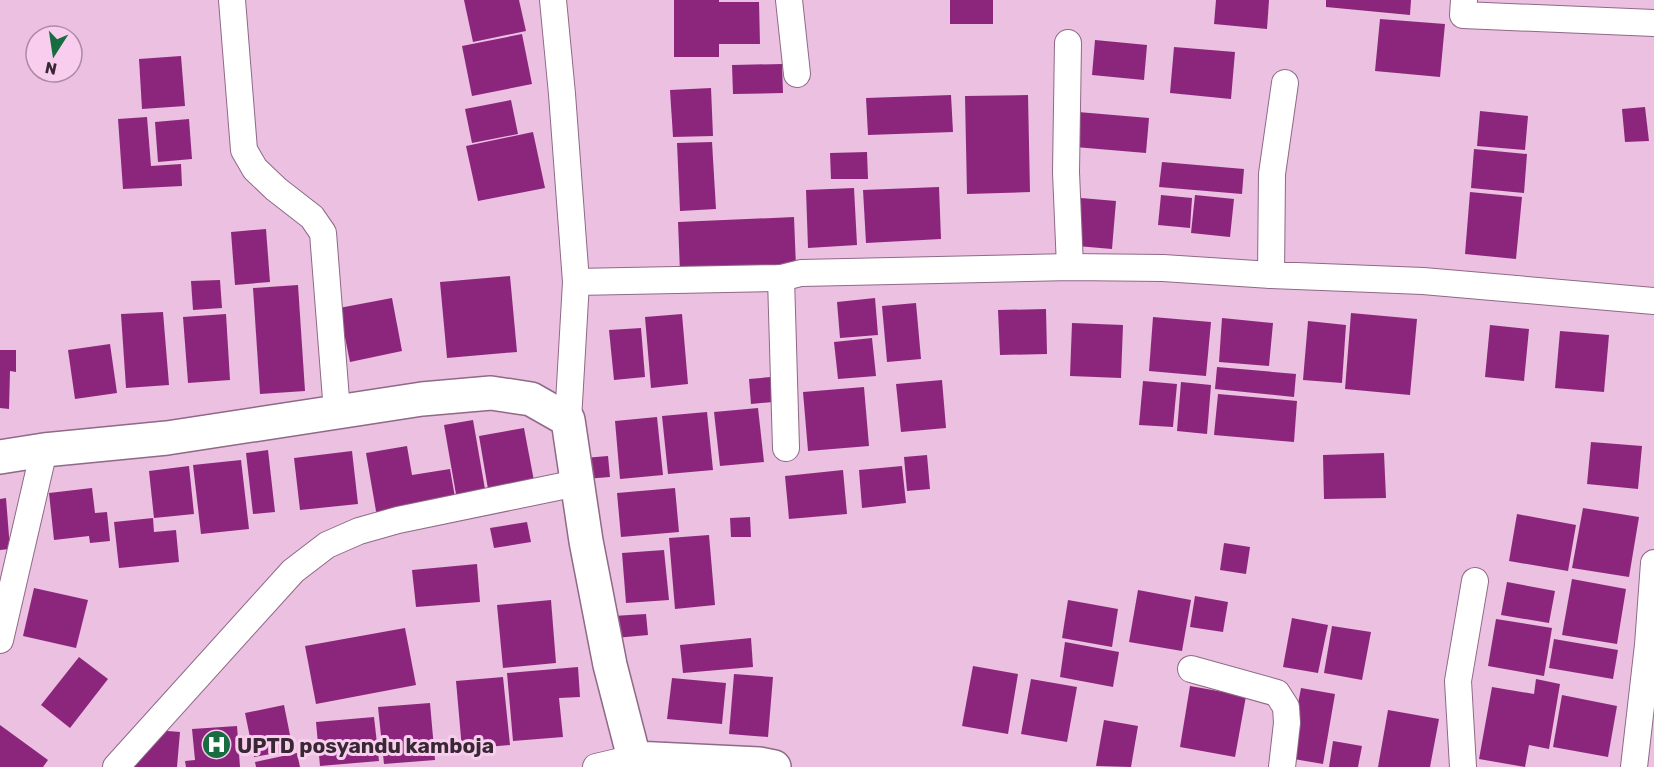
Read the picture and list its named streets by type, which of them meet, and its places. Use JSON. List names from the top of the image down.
{
  "places": {
    "hospital": ["UPTD posyandu kamboja"]
  },
  "north": "bottom"
}
